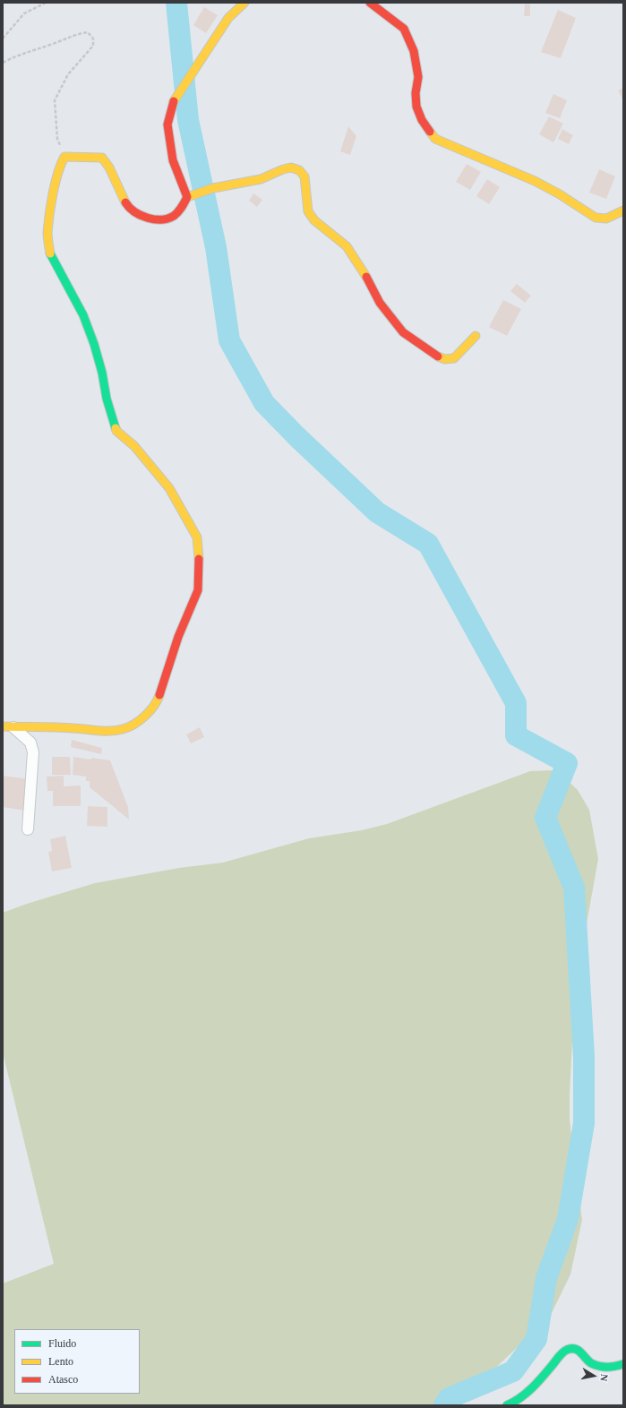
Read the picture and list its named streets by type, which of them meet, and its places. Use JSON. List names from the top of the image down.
{
  "legend": ["Fluido", "Lento", "Atasco"],
  "north": "right"
}
